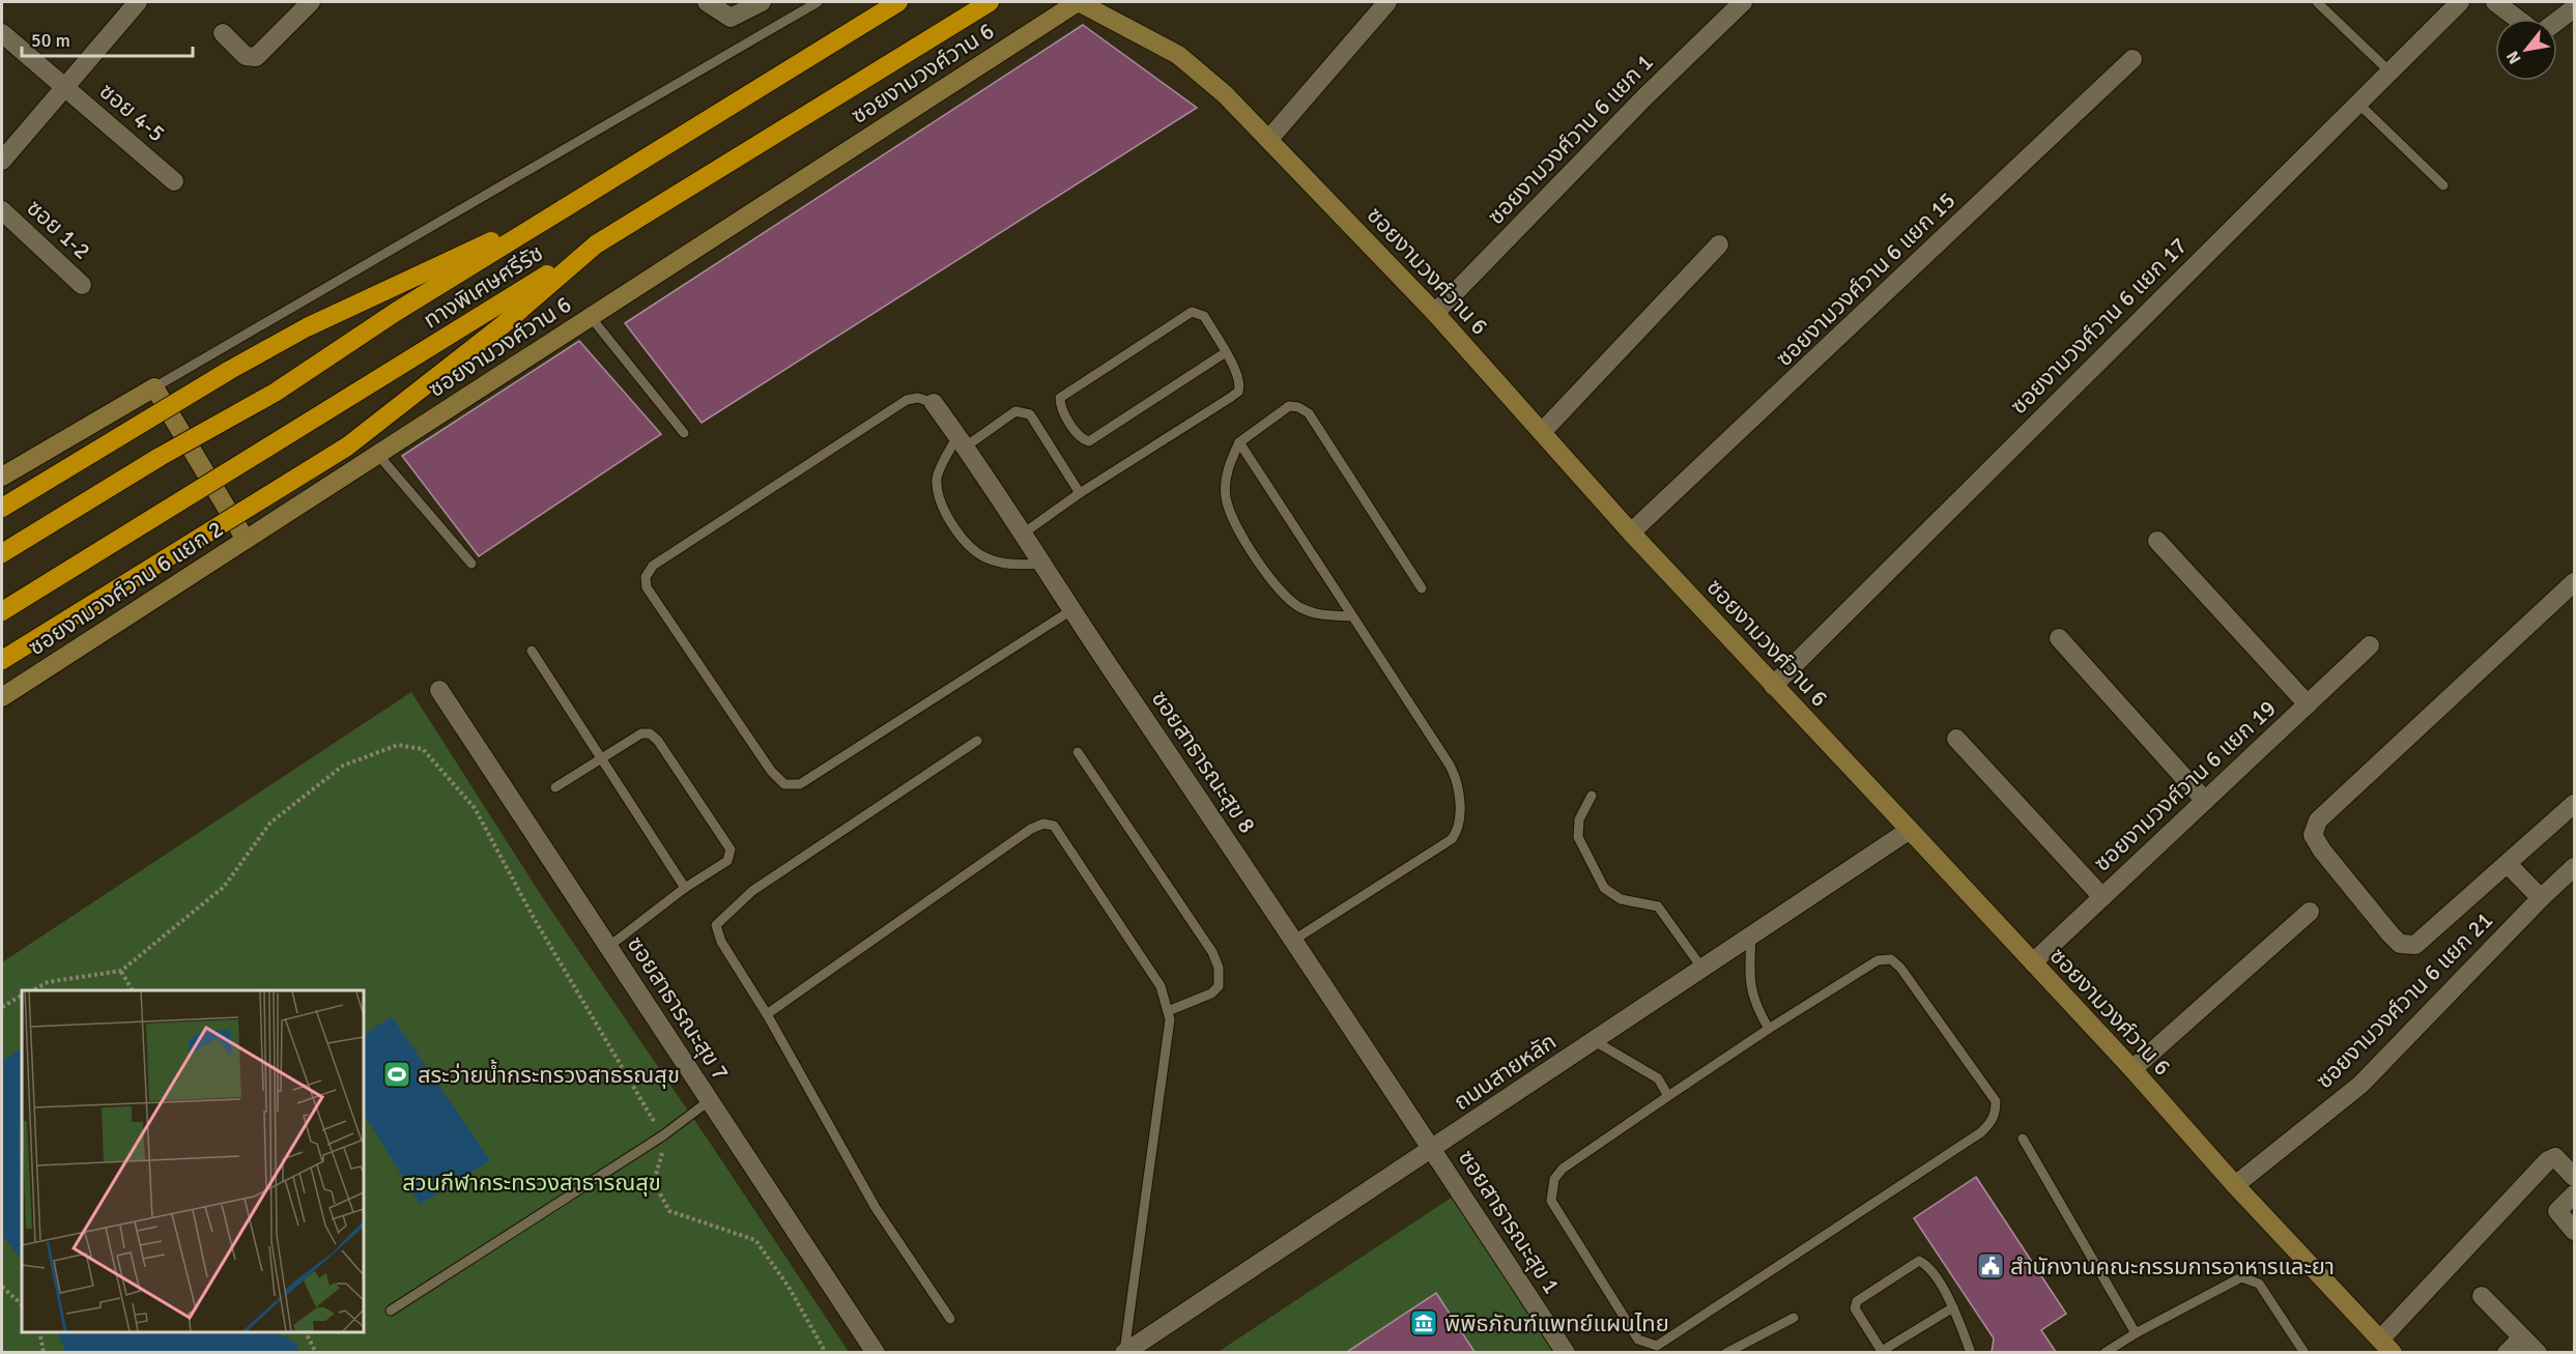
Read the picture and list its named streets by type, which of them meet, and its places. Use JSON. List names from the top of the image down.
{
  "streets": {
    "highway": ["ทางพิเศษศรีรัช"],
    "street": [
      "ซอยงามวงศ์วาน 6",
      "ซอย 4-5",
      "ซอยงามวงศ์วาน 6 แยก 1",
      "ซอย 1-2",
      "ซอยงามวงศ์วาน 6 แยก 15",
      "ซอยงามวงศ์วาน 6 แยก 17",
      "ซอยงามวงศ์วาน 6 แยก 2",
      "ซอยสาธารณะสุข 8",
      "ซอยงามวงศ์วาน 6 แยก 19",
      "ซอยงามวงศ์วาน 6 แยก 21",
      "ซอยสาธารณะสุข 7",
      "ถนนสายหลัก",
      "ซอยสาธารณะสุข 1"
    ]
  },
  "crossings": [
    ["ซอยงามวงศ์วาน 6", "ซอยงามวงศ์วาน 6 แยก 1"],
    ["ซอยงามวงศ์วาน 6", "ซอยงามวงศ์วาน 6 แยก 15"],
    ["ซอยงามวงศ์วาน 6", "ซอยงามวงศ์วาน 6 แยก 17"],
    ["ซอยงามวงศ์วาน 6", "ซอยงามวงศ์วาน 6 แยก 2"],
    ["ซอยงามวงศ์วาน 6", "ซอยงามวงศ์วาน 6 แยก 19"],
    ["ซอยงามวงศ์วาน 6", "ซอยงามวงศ์วาน 6 แยก 21"],
    ["ซอยงามวงศ์วาน 6", "ถนนสายหลัก"],
    ["ซอยสาธารณะสุข 8", "ถนนสายหลัก"],
    ["ซอยสาธารณะสุข 8", "ซอยสาธารณะสุข 1"],
    ["ถนนสายหลัก", "ซอยสาธารณะสุข 1"]
  ],
  "parks": ["สวนกีฬากระทรวงสาธารณสุข"],
  "places": {
    "sports": ["สระว่ายน้ำกระทรวงสาธรณสุข"],
    "public building": ["สำนักงานคณะกรรมการอาหารและยา"],
    "museum": ["พิพิธภัณฑ์แพทย์แผนไทย"]
  },
  "scale_bar": "50 m",
  "north": "bottom left"
}
